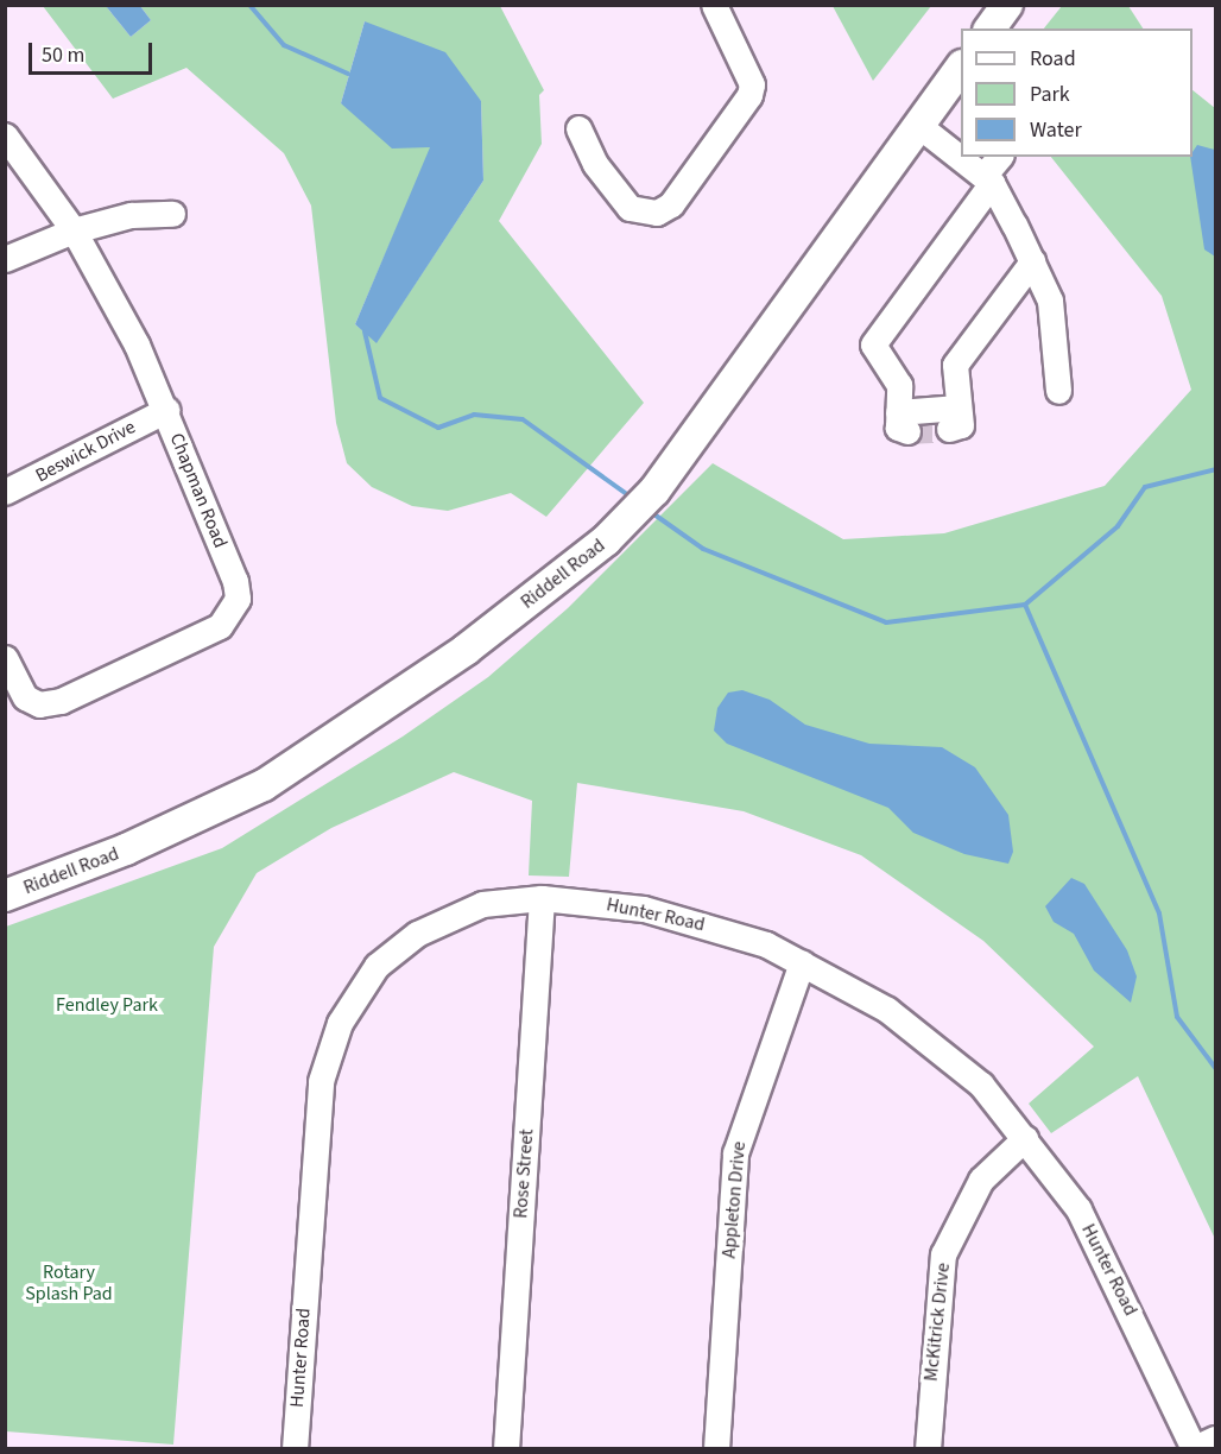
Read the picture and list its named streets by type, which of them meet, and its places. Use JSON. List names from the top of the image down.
{
  "streets": {
    "main road": ["Riddell Road"],
    "street": [
      "Beswick Drive",
      "Chapman Road",
      "Hunter Road",
      "Rose Street",
      "Appleton Drive",
      "McKitrick Drive"
    ]
  },
  "crossings": [
    ["Beswick Drive", "Chapman Road"],
    ["Hunter Road", "Rose Street"],
    ["Hunter Road", "Appleton Drive"],
    ["Hunter Road", "McKitrick Drive"]
  ],
  "parks": ["Fendley Park", "Rotary Splash Pad"],
  "legend": ["Road", "Park", "Water"],
  "scale_bar": "50 m"
}
